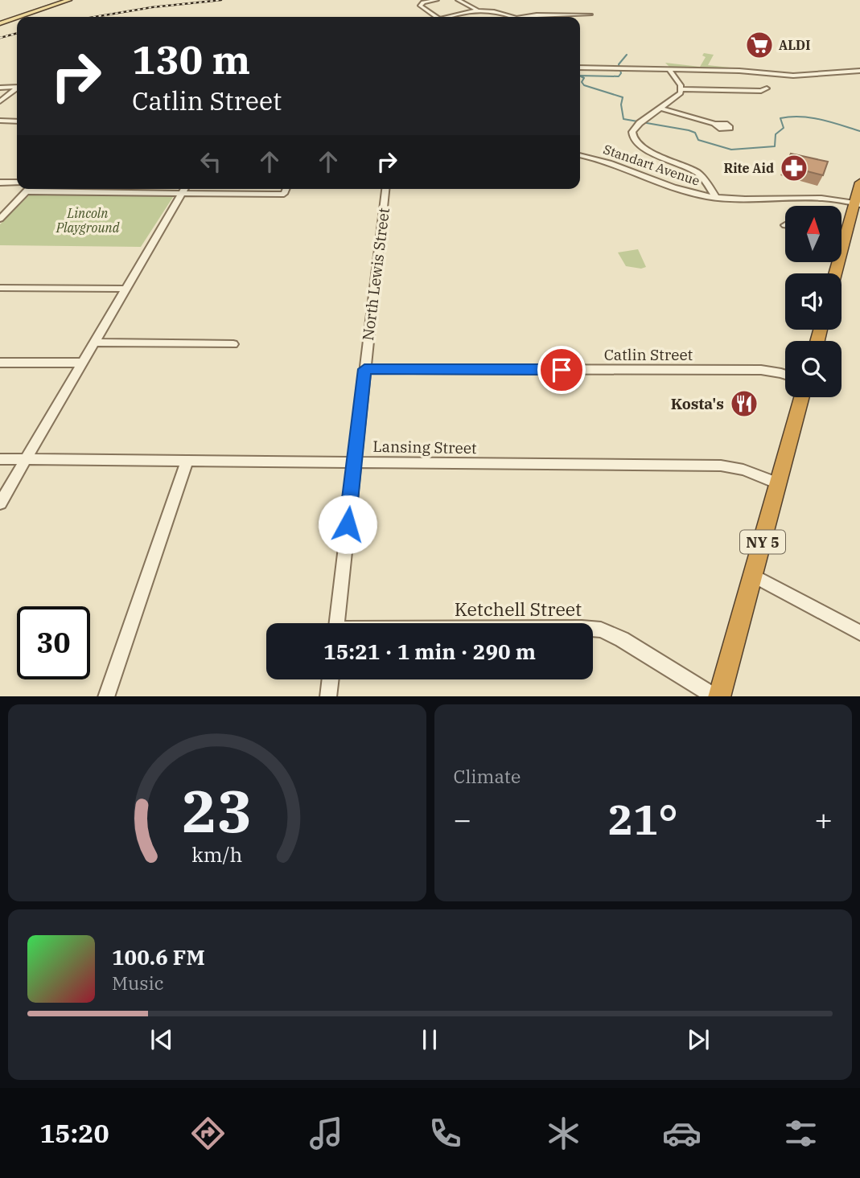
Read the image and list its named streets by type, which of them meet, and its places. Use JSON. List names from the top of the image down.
{
  "streets": {
    "highway": ["NY 5"],
    "street": [
      "Standart Avenue",
      "North Lewis Street",
      "Catlin Street",
      "Lansing Street",
      "Ketchell Street"
    ]
  },
  "crossings": [
    ["North Lewis Street", "Catlin Street"],
    ["North Lewis Street", "Lansing Street"],
    ["Lansing Street", "NY 5"],
    ["NY 5", "Ketchell Street"]
  ],
  "parks": ["Lincoln Playground"],
  "places": {
    "supermarket": ["ALDI"],
    "pharmacy": ["Rite Aid"],
    "restaurant": ["Kosta's"]
  },
  "north": "top",
  "page": {
    "turn": ["130 m", "Catlin Street"],
    "limit": "30",
    "trip": "15:21 · 1 min · 290 m",
    "tile": "Climate",
    "heat": ["−", "21°", "+"],
    "song": ["100.6 FM", "Music"],
    "tabs": "15:20",
    "gauge": ["23", "km/h"]
  }
}
